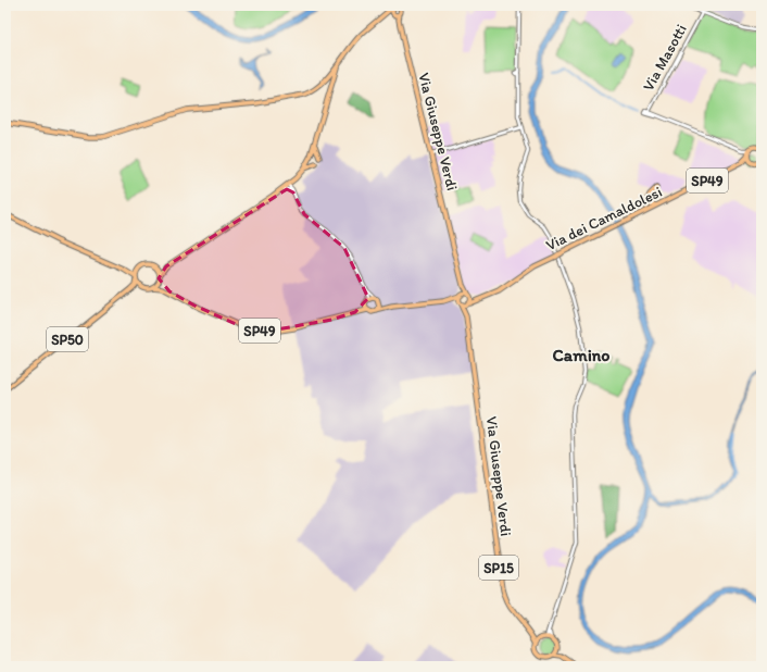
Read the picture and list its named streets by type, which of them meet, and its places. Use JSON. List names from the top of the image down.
{
  "streets": {
    "main road": [
      "Via Giuseppe Verdi",
      "SP49",
      "Via dei Camaldolesi",
      "SP50",
      "SP15"
    ],
    "street": ["Via Masotti"]
  },
  "crossings": [
    ["Via Giuseppe Verdi", "SP49"],
    ["Via Giuseppe Verdi", "Via dei Camaldolesi"],
    ["Via Giuseppe Verdi", "SP15"],
    ["SP49", "Via dei Camaldolesi"],
    ["SP49", "SP50"]
  ],
  "districts": ["Camino"]
}
